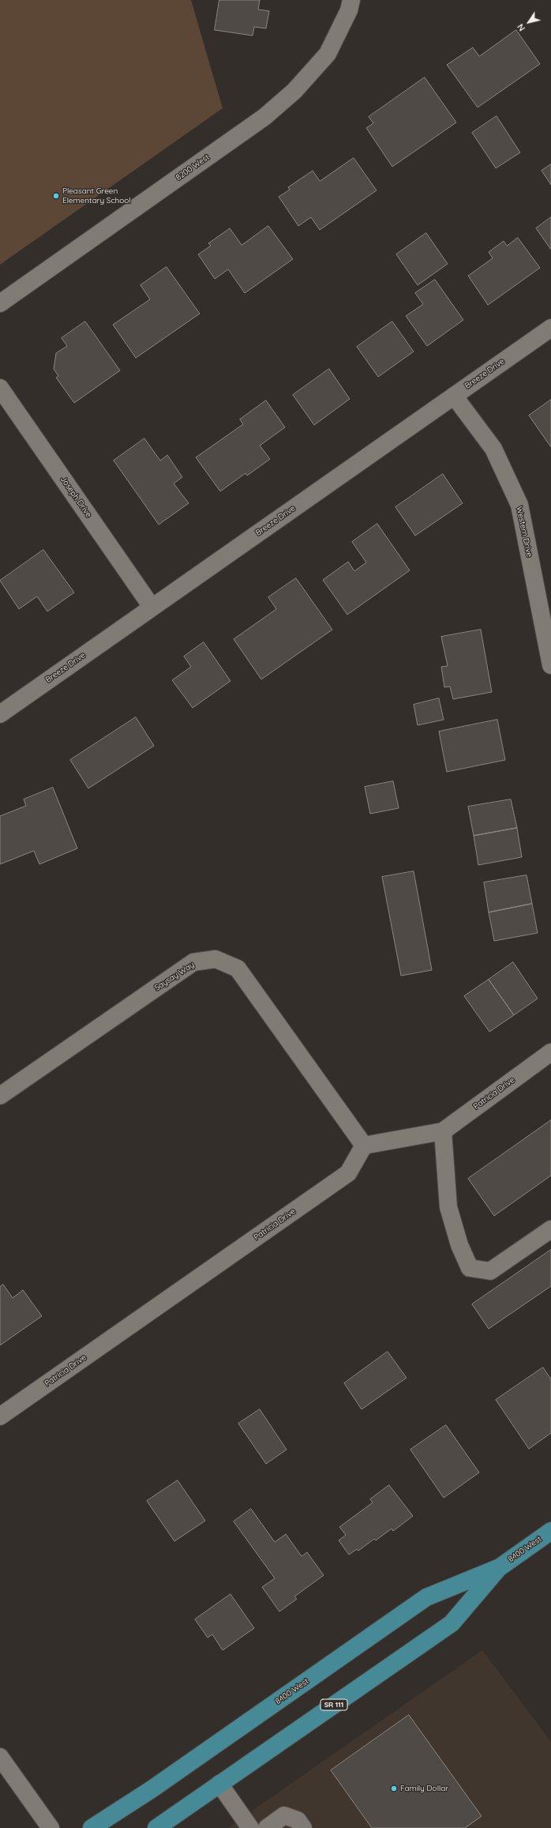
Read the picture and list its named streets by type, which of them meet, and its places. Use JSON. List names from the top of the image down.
{
  "streets": {
    "main road": ["8400 West", "SR 111"],
    "street": [
      "8200 West",
      "Breeze Drive",
      "Joseph Drive",
      "Western Drive",
      "Saysay Way",
      "Patricia Drive"
    ]
  },
  "crossings": [
    ["Breeze Drive", "Joseph Drive"],
    ["Breeze Drive", "Western Drive"],
    ["Saysay Way", "Patricia Drive"]
  ],
  "places": ["Pleasant Green Elementary School", "Family Dollar"],
  "north": "bottom left"
}
